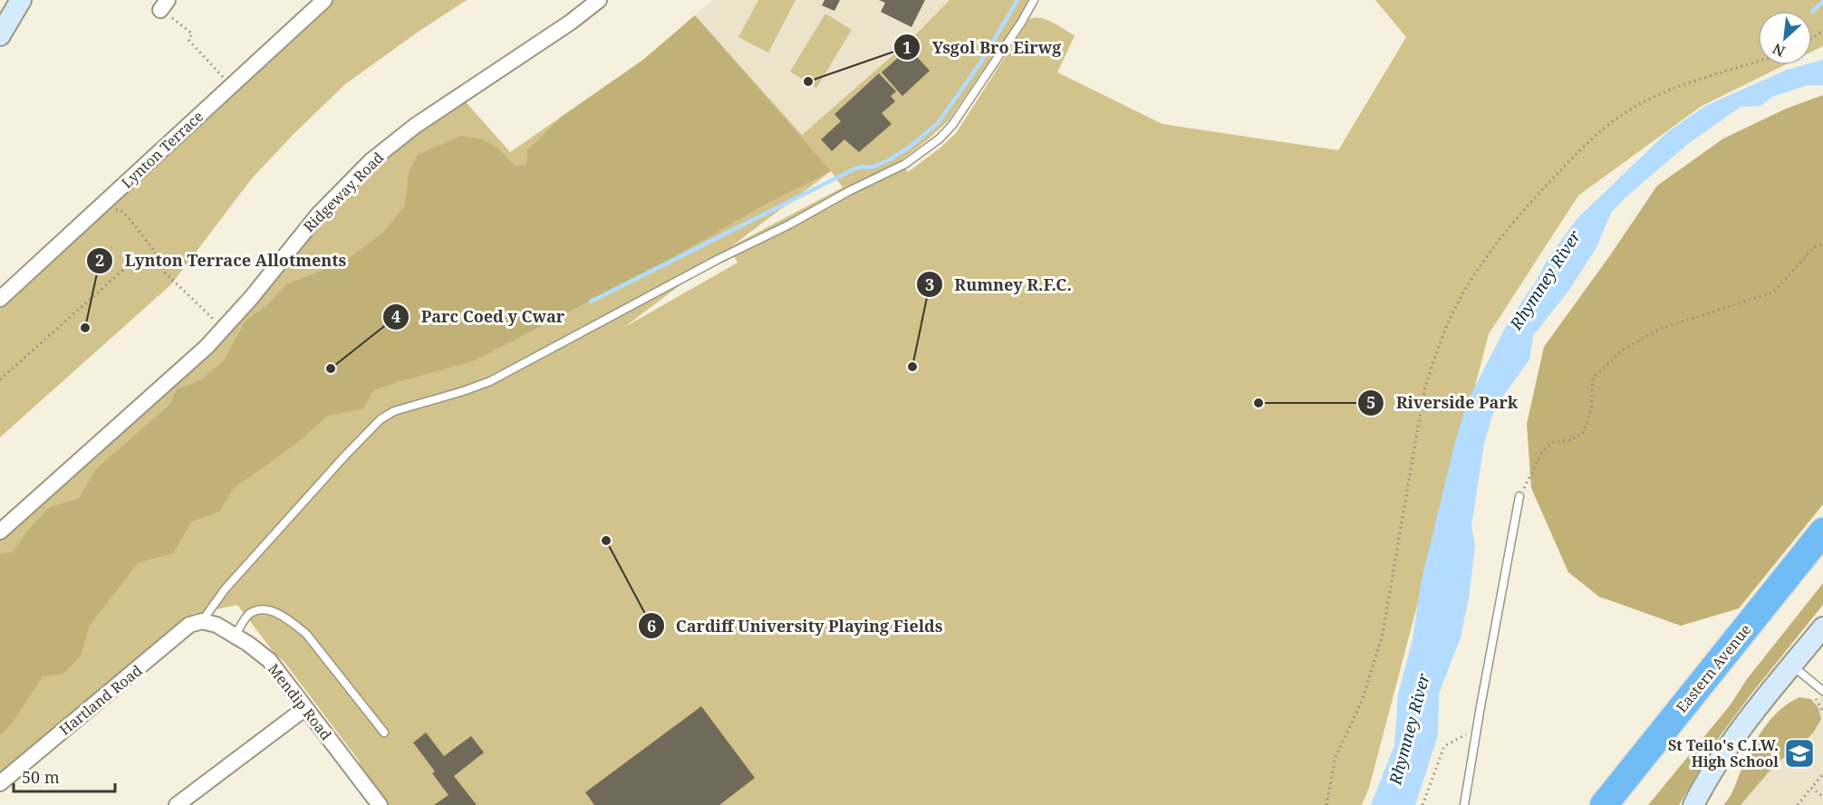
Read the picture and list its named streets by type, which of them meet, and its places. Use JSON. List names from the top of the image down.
{
  "streets": {
    "highway": ["Eastern Avenue"],
    "street": [
      "Lynton Terrace",
      "Ridgeway Road",
      "Hartland Road",
      "Mendip Road"
    ]
  },
  "crossings": [
    ["Hartland Road", "Mendip Road"]
  ],
  "water": ["Rhymney River"],
  "places": {
    "other": [
      "Ysgol Bro Eirwg",
      "Lynton Terrace Allotments",
      "Rumney R.F.C.",
      "Parc Coed y Cwar",
      "Riverside Park",
      "Cardiff University Playing Fields"
    ],
    "school or university": ["St Teilo's C.I.W. High School"]
  },
  "scale_bar": "50 m",
  "north": "bottom left"
}
